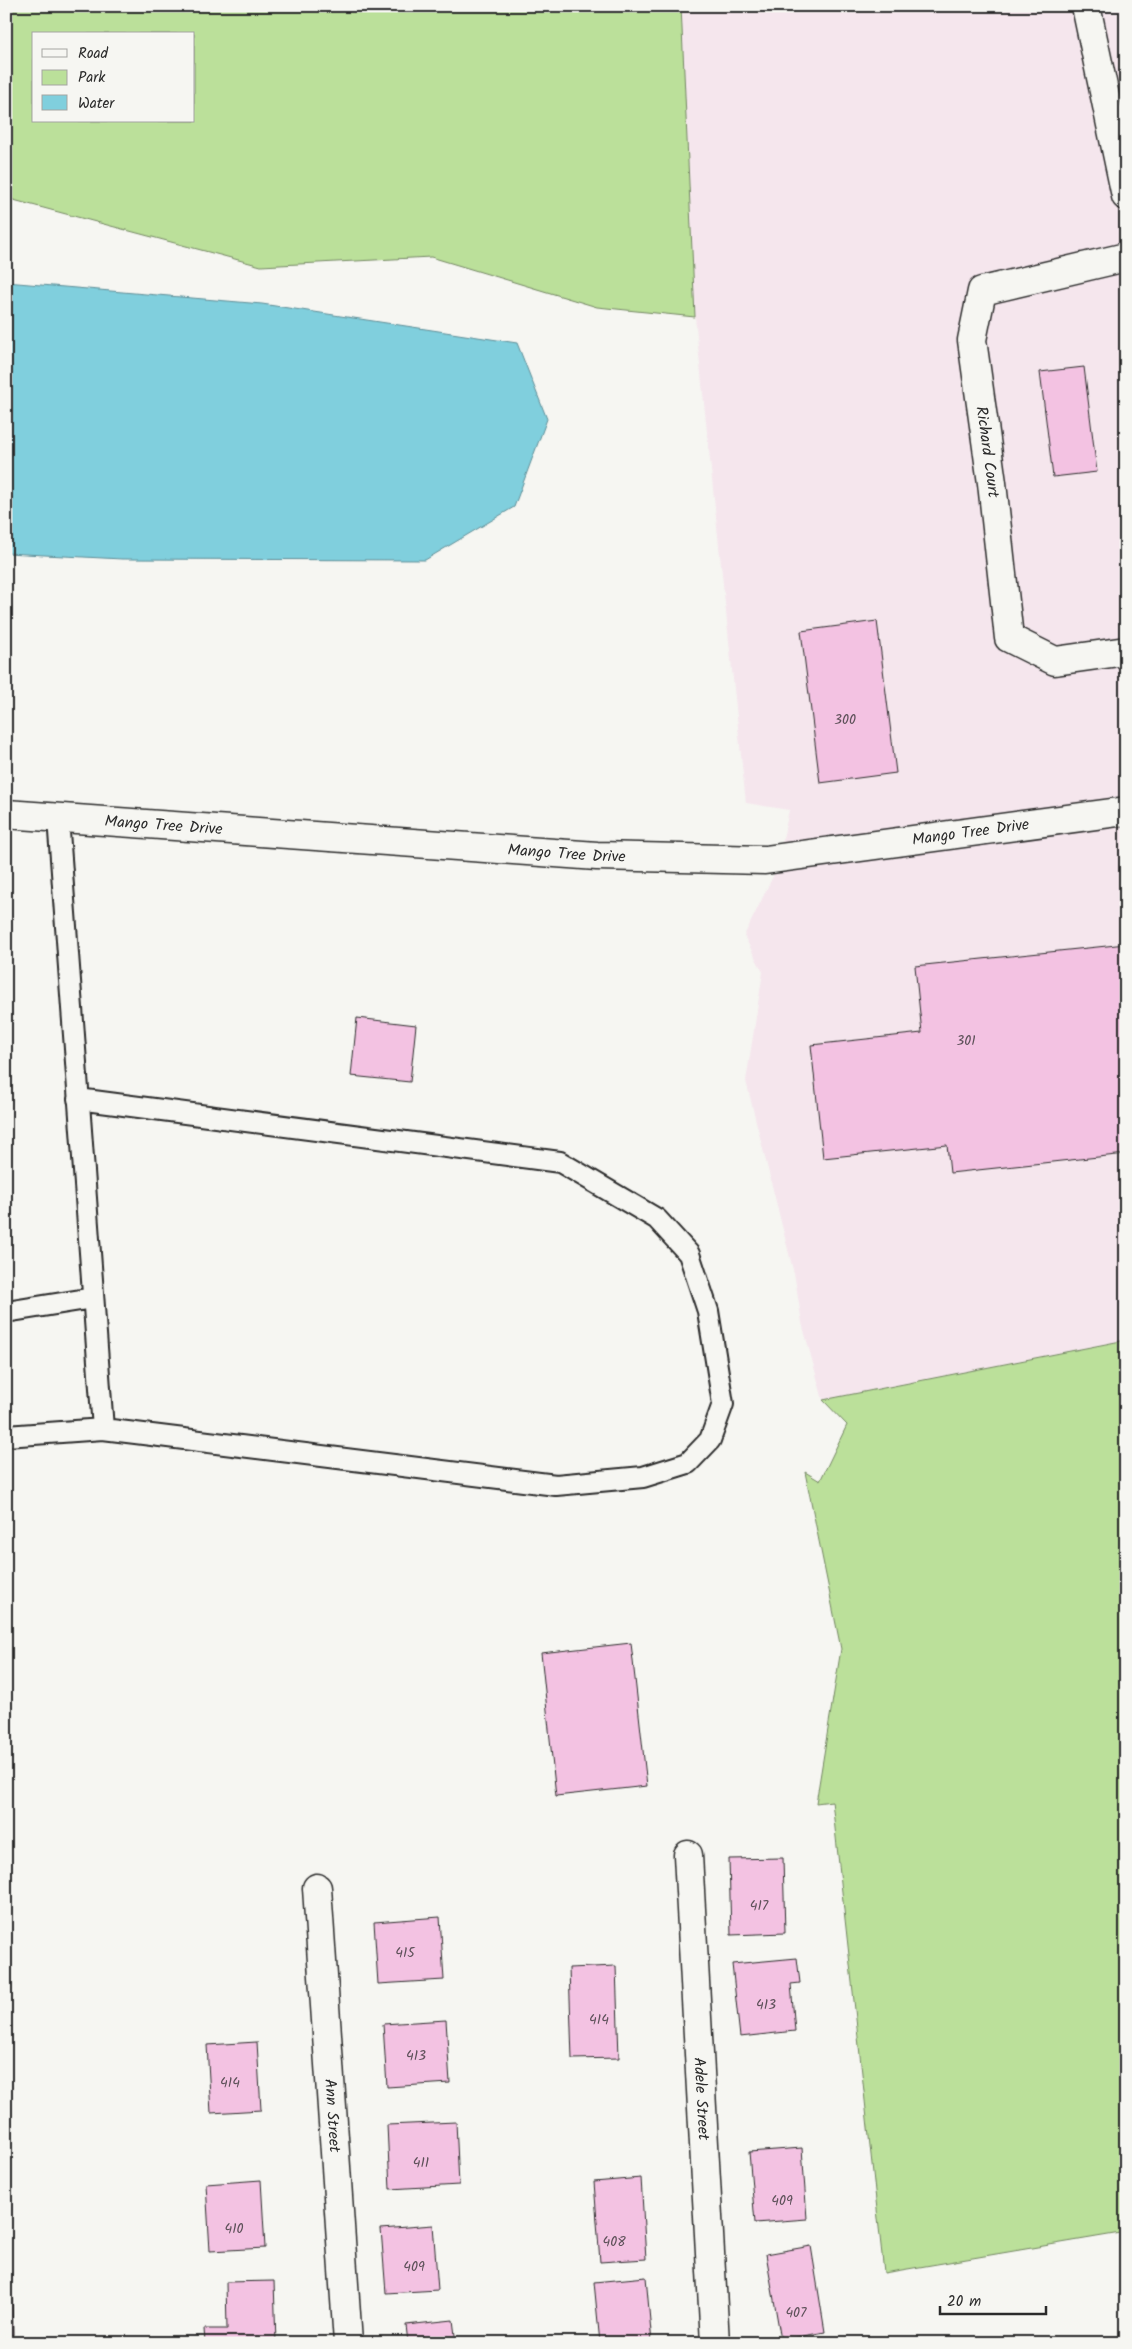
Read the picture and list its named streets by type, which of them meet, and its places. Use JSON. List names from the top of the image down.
{
  "streets": {
    "street": [
      "Richard Court",
      "Mango Tree Drive",
      "Adele Street",
      "Ann Street"
    ]
  },
  "house_numbers": [
    "300",
    "301",
    "417",
    "415",
    "413",
    "414",
    "413",
    "414",
    "411",
    "409",
    "410",
    "408",
    "409",
    "407"
  ],
  "legend": ["Road", "Park", "Water"],
  "scale_bar": "20 m"
}
